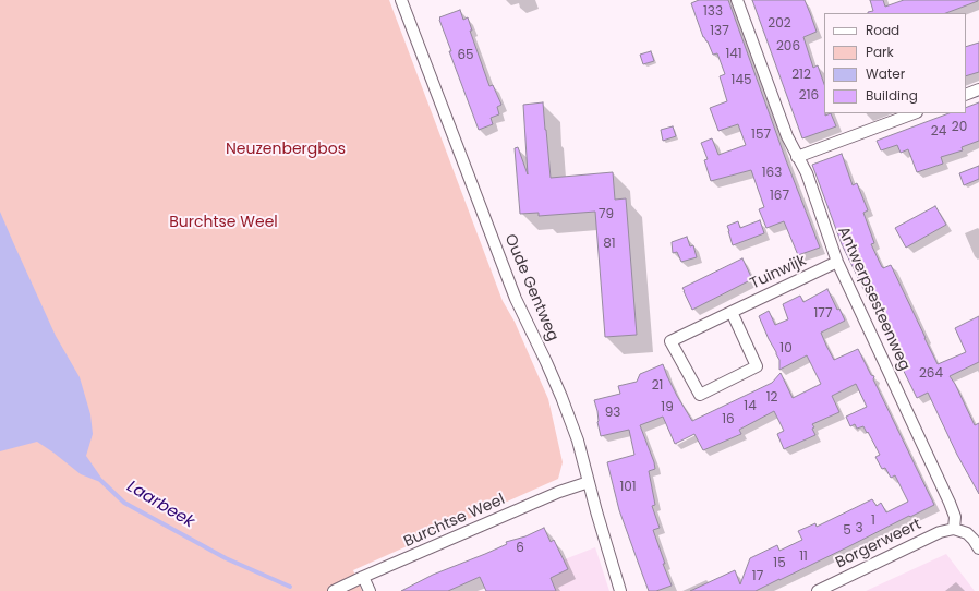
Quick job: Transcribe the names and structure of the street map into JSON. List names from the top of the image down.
{
  "streets": {
    "street": [
      "Tuinwijk",
      "Oude Gentweg",
      "Antwerpsesteenweg",
      "Burchtse Weel",
      "Borgerweert"
    ]
  },
  "crossings": [
    ["Tuinwijk", "Antwerpsesteenweg"],
    ["Oude Gentweg", "Burchtse Weel"],
    ["Antwerpsesteenweg", "Borgerweert"]
  ],
  "water": ["Laarbeek"],
  "parks": ["Neuzenbergbos", "Burchtse Weel"],
  "house_numbers": [
    "133",
    "202",
    "137",
    "206",
    "141",
    "65",
    "212",
    "145",
    "216",
    "20",
    "24",
    "157",
    "163",
    "167",
    "79",
    "81",
    "177",
    "10",
    "264",
    "21",
    "12",
    "14",
    "19",
    "93",
    "16",
    "101",
    "1",
    "3",
    "5",
    "6",
    "11",
    "15",
    "17"
  ],
  "legend": [
    "Road",
    "Park",
    "Water",
    "Building"
  ]
}
